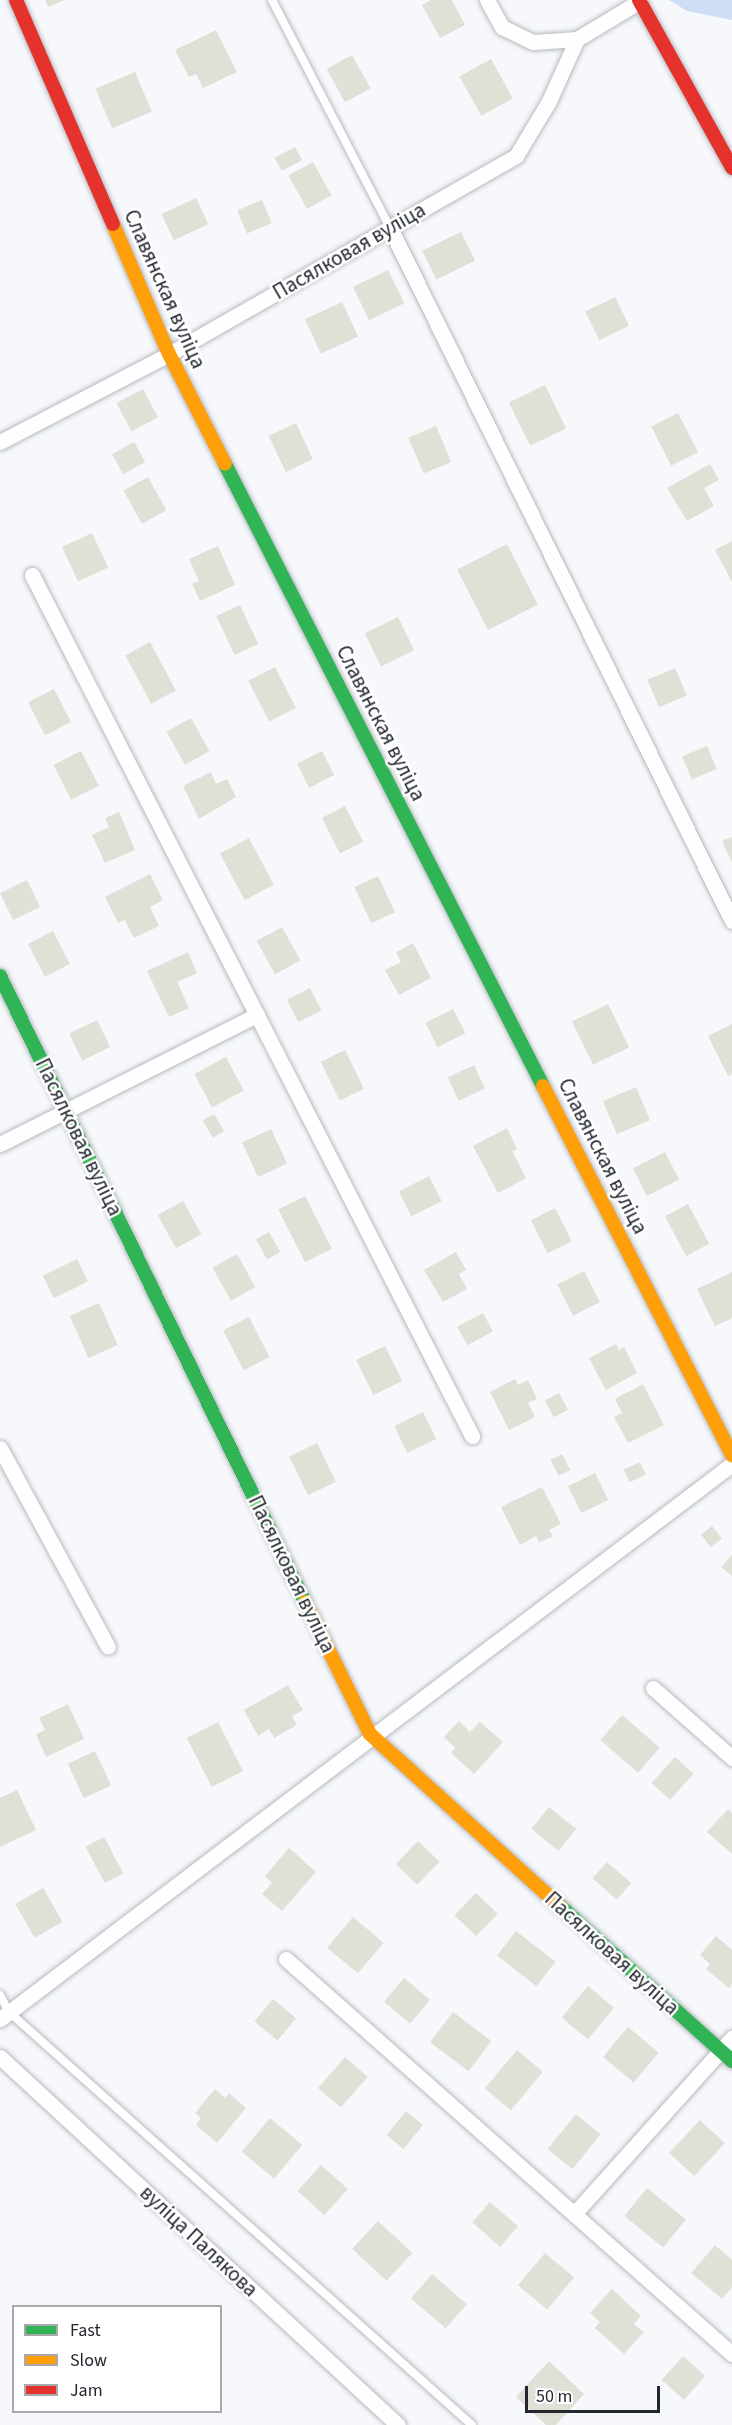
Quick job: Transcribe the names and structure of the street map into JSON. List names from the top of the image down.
{
  "streets": {
    "street": ["Пасялковая вуліца", "Славянская вуліца", "вуліца Палякова"]
  },
  "crossings": [
    ["Пасялковая вуліца", "Славянская вуліца"]
  ],
  "legend": ["Fast", "Slow", "Jam"],
  "scale_bar": "50 m"
}
